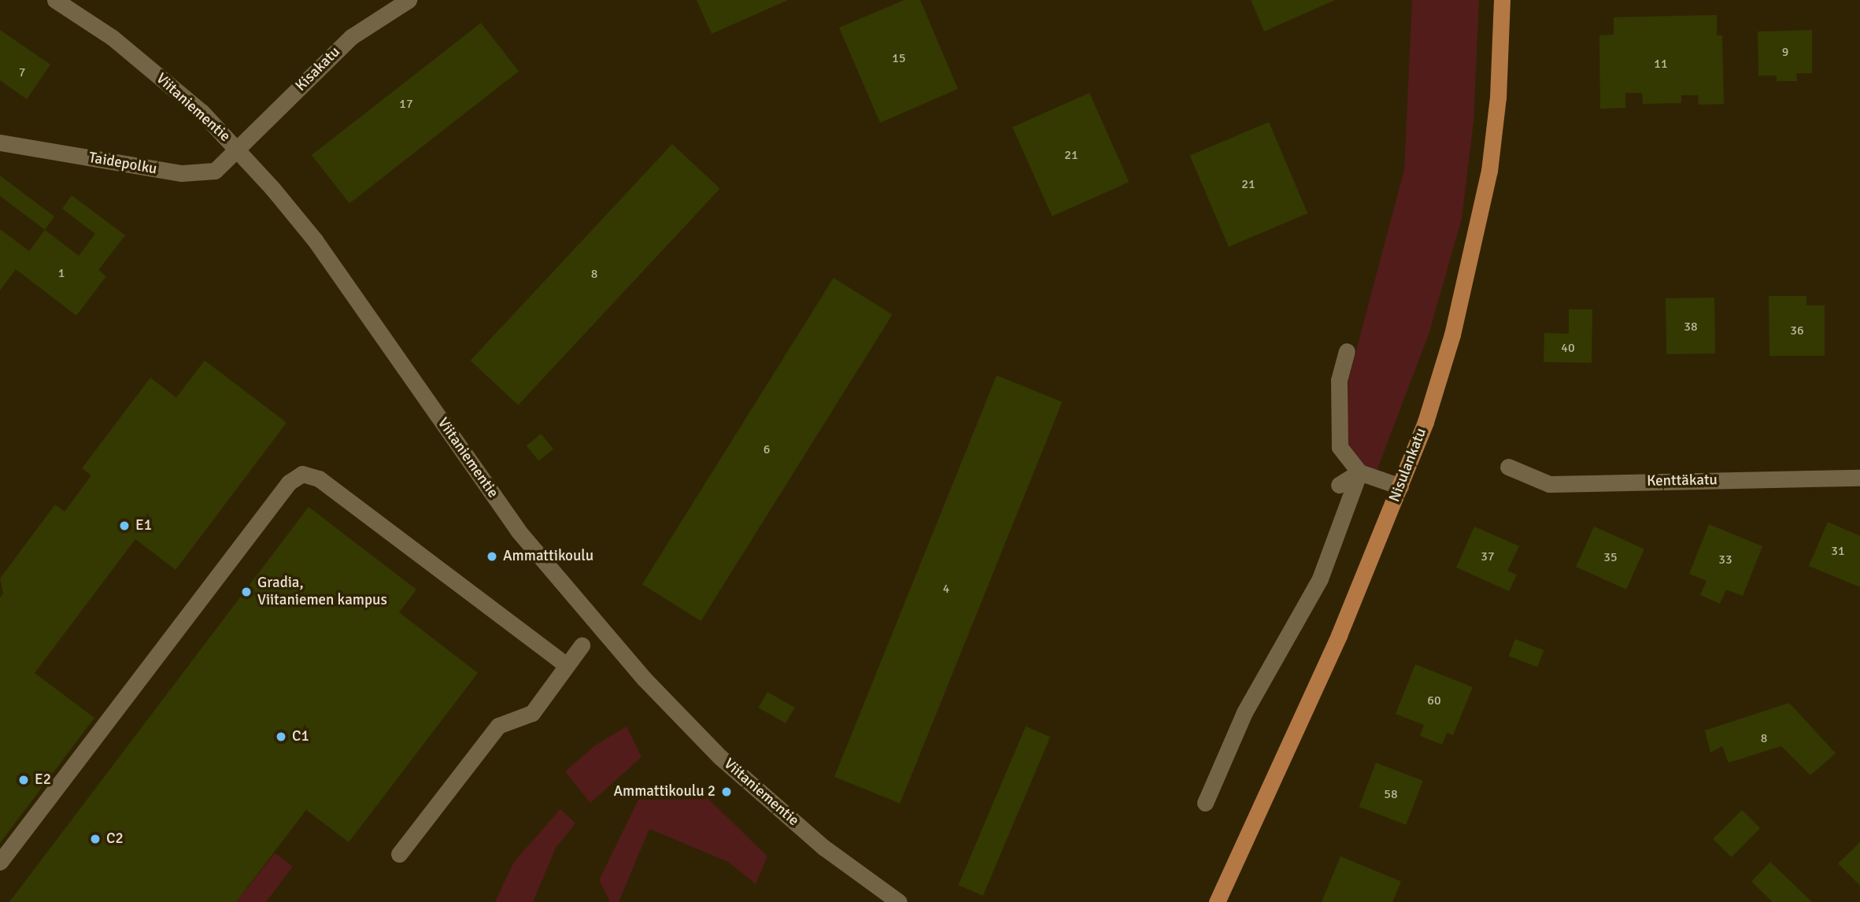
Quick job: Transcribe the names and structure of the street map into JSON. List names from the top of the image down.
{
  "streets": {
    "main road": ["Nisulankatu"],
    "street": [
      "Kisakatu",
      "Viitaniementie",
      "Taidepolku",
      "Kenttäkatu"
    ]
  },
  "crossings": [
    ["Kisakatu", "Viitaniementie"],
    ["Kisakatu", "Taidepolku"],
    ["Viitaniementie", "Taidepolku"]
  ],
  "places": [
    "E1",
    "Ammattikoulu",
    "Gradia, Viitaniemen kampus",
    "C1",
    "E2",
    "Ammattikoulu 2",
    "C2"
  ],
  "house_numbers": [
    "9",
    "15",
    "11",
    "7",
    "17",
    "21",
    "21",
    "1",
    "8",
    "38",
    "36",
    "40",
    "6",
    "31",
    "37",
    "35",
    "33",
    "4",
    "60",
    "8",
    "58"
  ]
}
